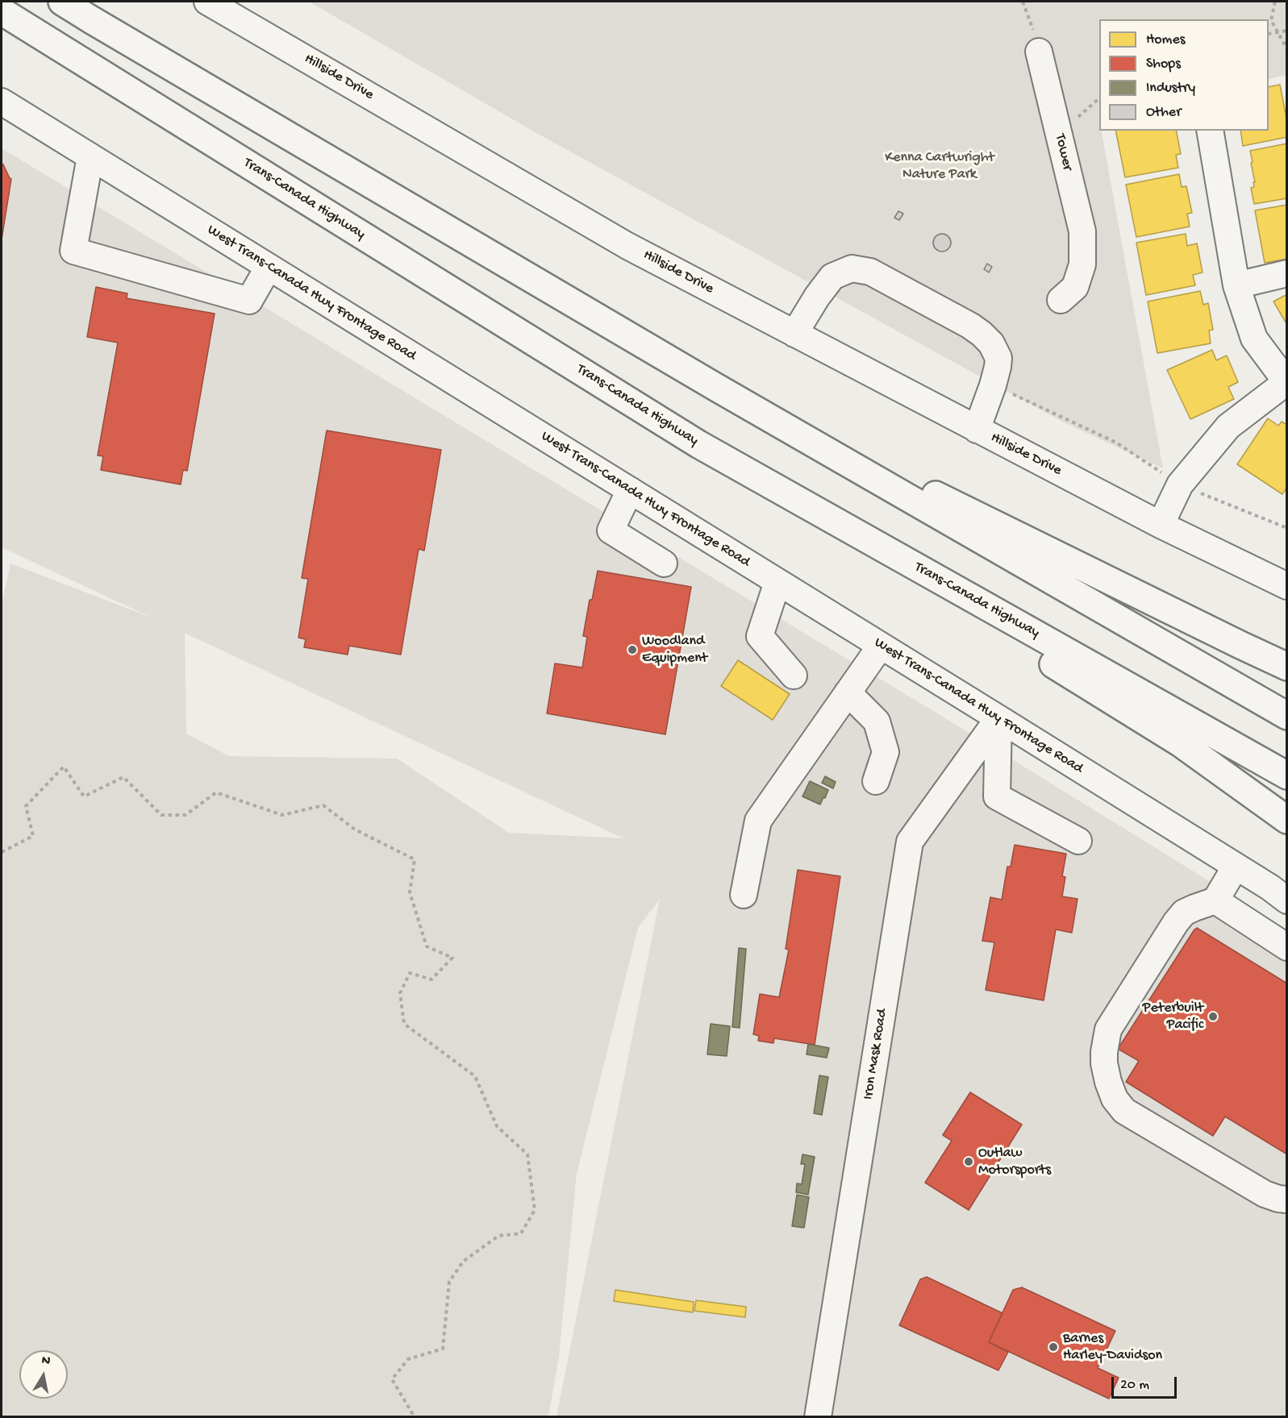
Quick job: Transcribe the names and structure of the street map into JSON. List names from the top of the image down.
{
  "streets": {
    "highway": ["Trans-Canada Highway"],
    "street": [
      "Hillside Drive",
      "Tower",
      "West Trans-Canada Hwy Frontage Road",
      "Iron Mask Road"
    ]
  },
  "crossings": [
    ["West Trans-Canada Hwy Frontage Road", "Iron Mask Road"]
  ],
  "parks": ["Kenna Cartwright Nature Park"],
  "places": [
    "Woodland Equipment",
    "Peterbuilt Pacific",
    "Outlaw Motorsports",
    "Barnes Harley-Davidson"
  ],
  "legend": [
    "Homes",
    "Shops",
    "Industry",
    "Other"
  ],
  "scale_bar": "20 m",
  "north": "top"
}
